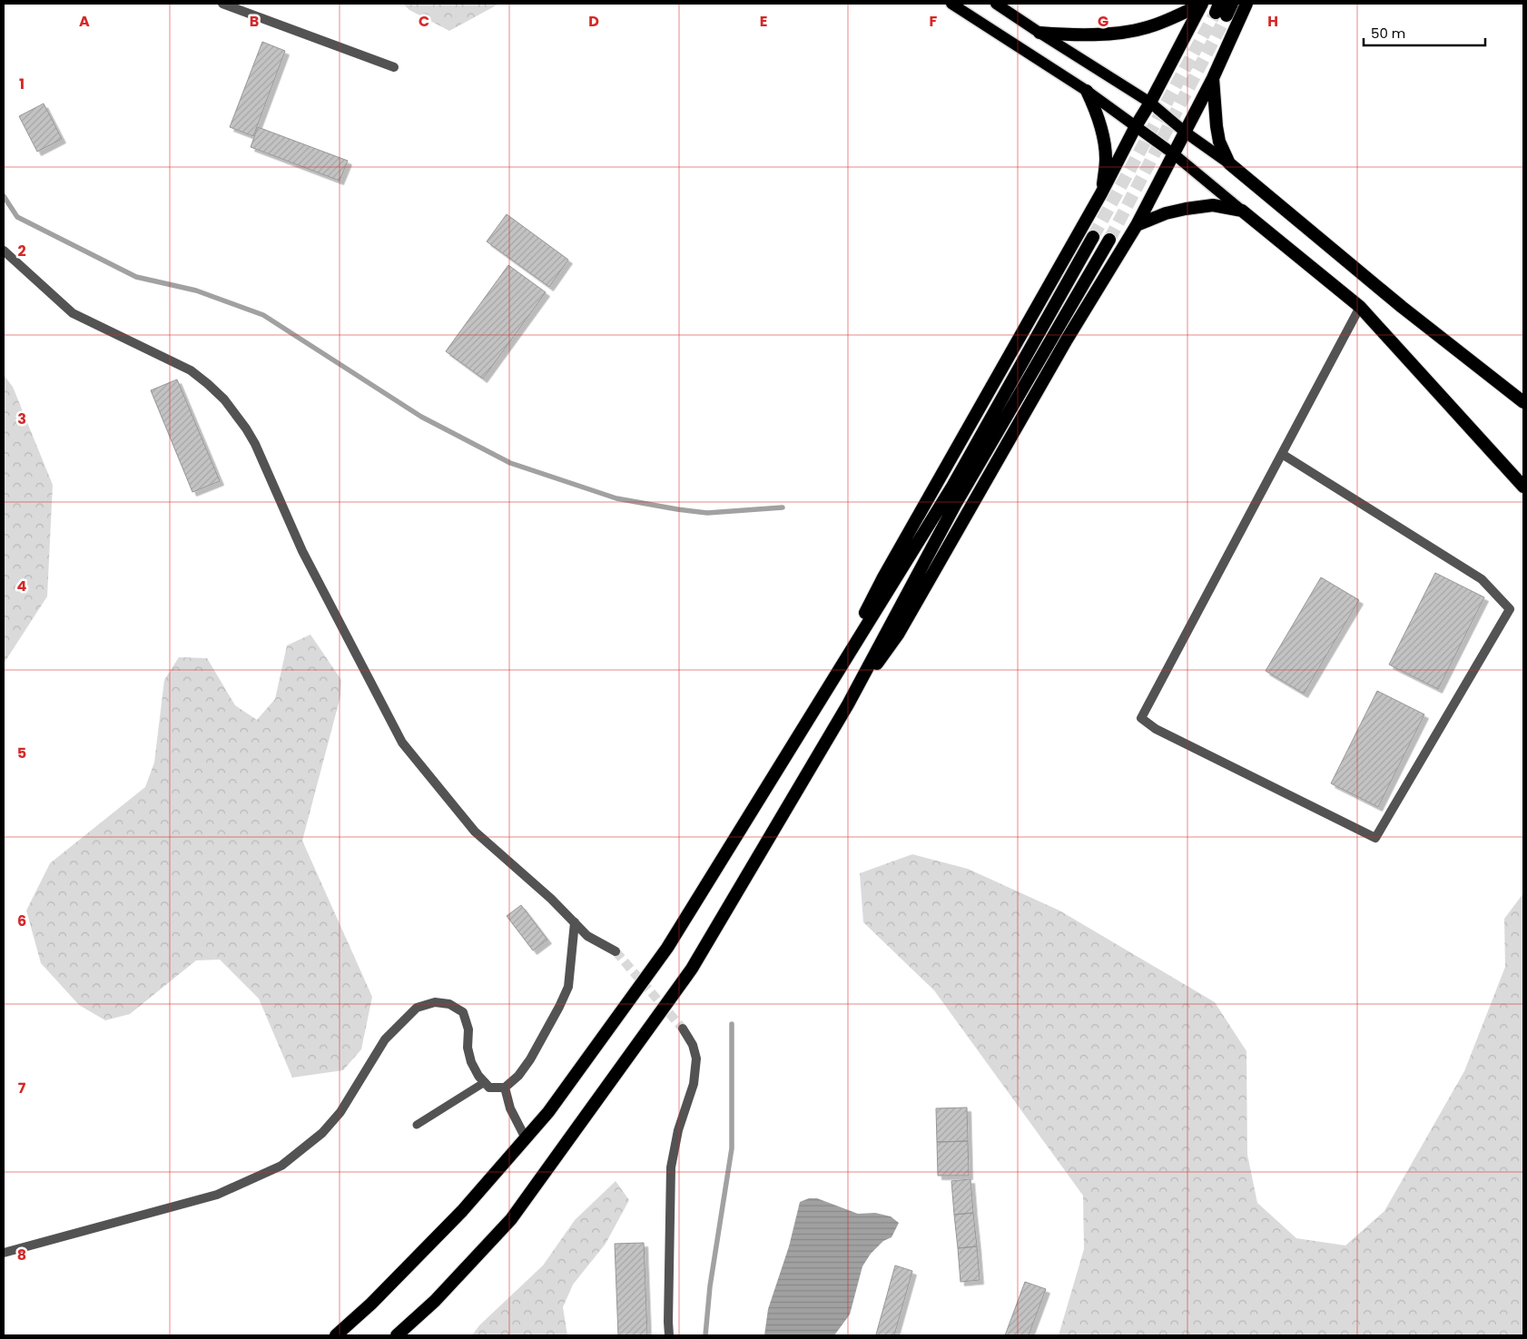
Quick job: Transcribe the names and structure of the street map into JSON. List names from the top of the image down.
{
  "scale_bar": "50 m",
  "grid": {
    "columns": [
      "A",
      "B",
      "C",
      "D",
      "E",
      "F",
      "G",
      "H"
    ],
    "rows": [
      "1",
      "2",
      "3",
      "4",
      "5",
      "6",
      "7",
      "8"
    ]
  }
}
